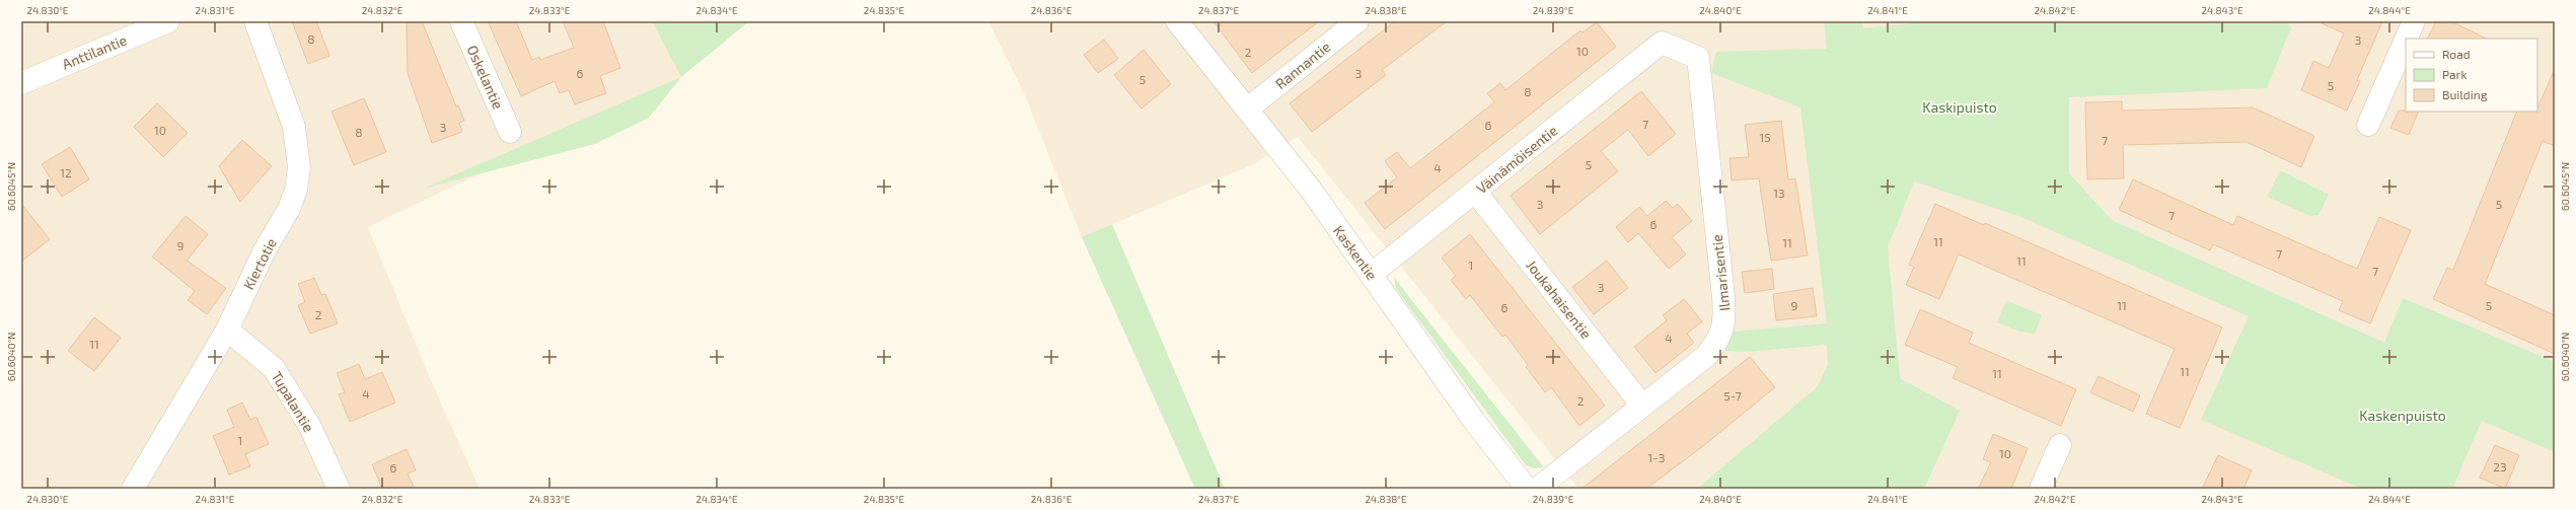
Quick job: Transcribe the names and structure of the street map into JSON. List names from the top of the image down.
{
  "streets": {
    "street": [
      "Anttilantie",
      "Rannantie",
      "Oskelantie",
      "Väinämöisentie",
      "Kaskentie",
      "Kiertotie",
      "Ilmarisentie",
      "Joukahaisentie",
      "Tupalantie"
    ]
  },
  "crossings": [
    ["Rannantie", "Kaskentie"],
    ["Väinämöisentie", "Kaskentie"],
    ["Väinämöisentie", "Ilmarisentie"],
    ["Väinämöisentie", "Joukahaisentie"],
    ["Kiertotie", "Tupalantie"],
    ["Ilmarisentie", "Joukahaisentie"]
  ],
  "parks": ["Kaskipuisto", "Kaskenpuisto"],
  "house_numbers": [
    "8",
    "3",
    "10",
    "2",
    "6",
    "3",
    "5",
    "5",
    "8",
    "7",
    "6",
    "3",
    "10",
    "8",
    "15",
    "7",
    "5",
    "4",
    "12",
    "13",
    "3",
    "5",
    "7",
    "6",
    "11",
    "11",
    "9",
    "7",
    "11",
    "1",
    "7",
    "3",
    "9",
    "11",
    "5",
    "6",
    "2",
    "4",
    "11",
    "11",
    "11",
    "4",
    "5-7",
    "2",
    "1",
    "10",
    "1-3",
    "23",
    "6"
  ],
  "legend": ["Road", "Park", "Building"],
  "coordinates": [
    "24.830°E",
    "24.831°E",
    "24.832°E",
    "24.833°E",
    "24.834°E",
    "24.835°E",
    "24.836°E",
    "24.837°E",
    "24.838°E",
    "24.839°E",
    "24.840°E",
    "24.841°E",
    "24.842°E",
    "24.843°E",
    "24.844°E",
    "60.6045°N",
    "60.6040°N"
  ]
}
